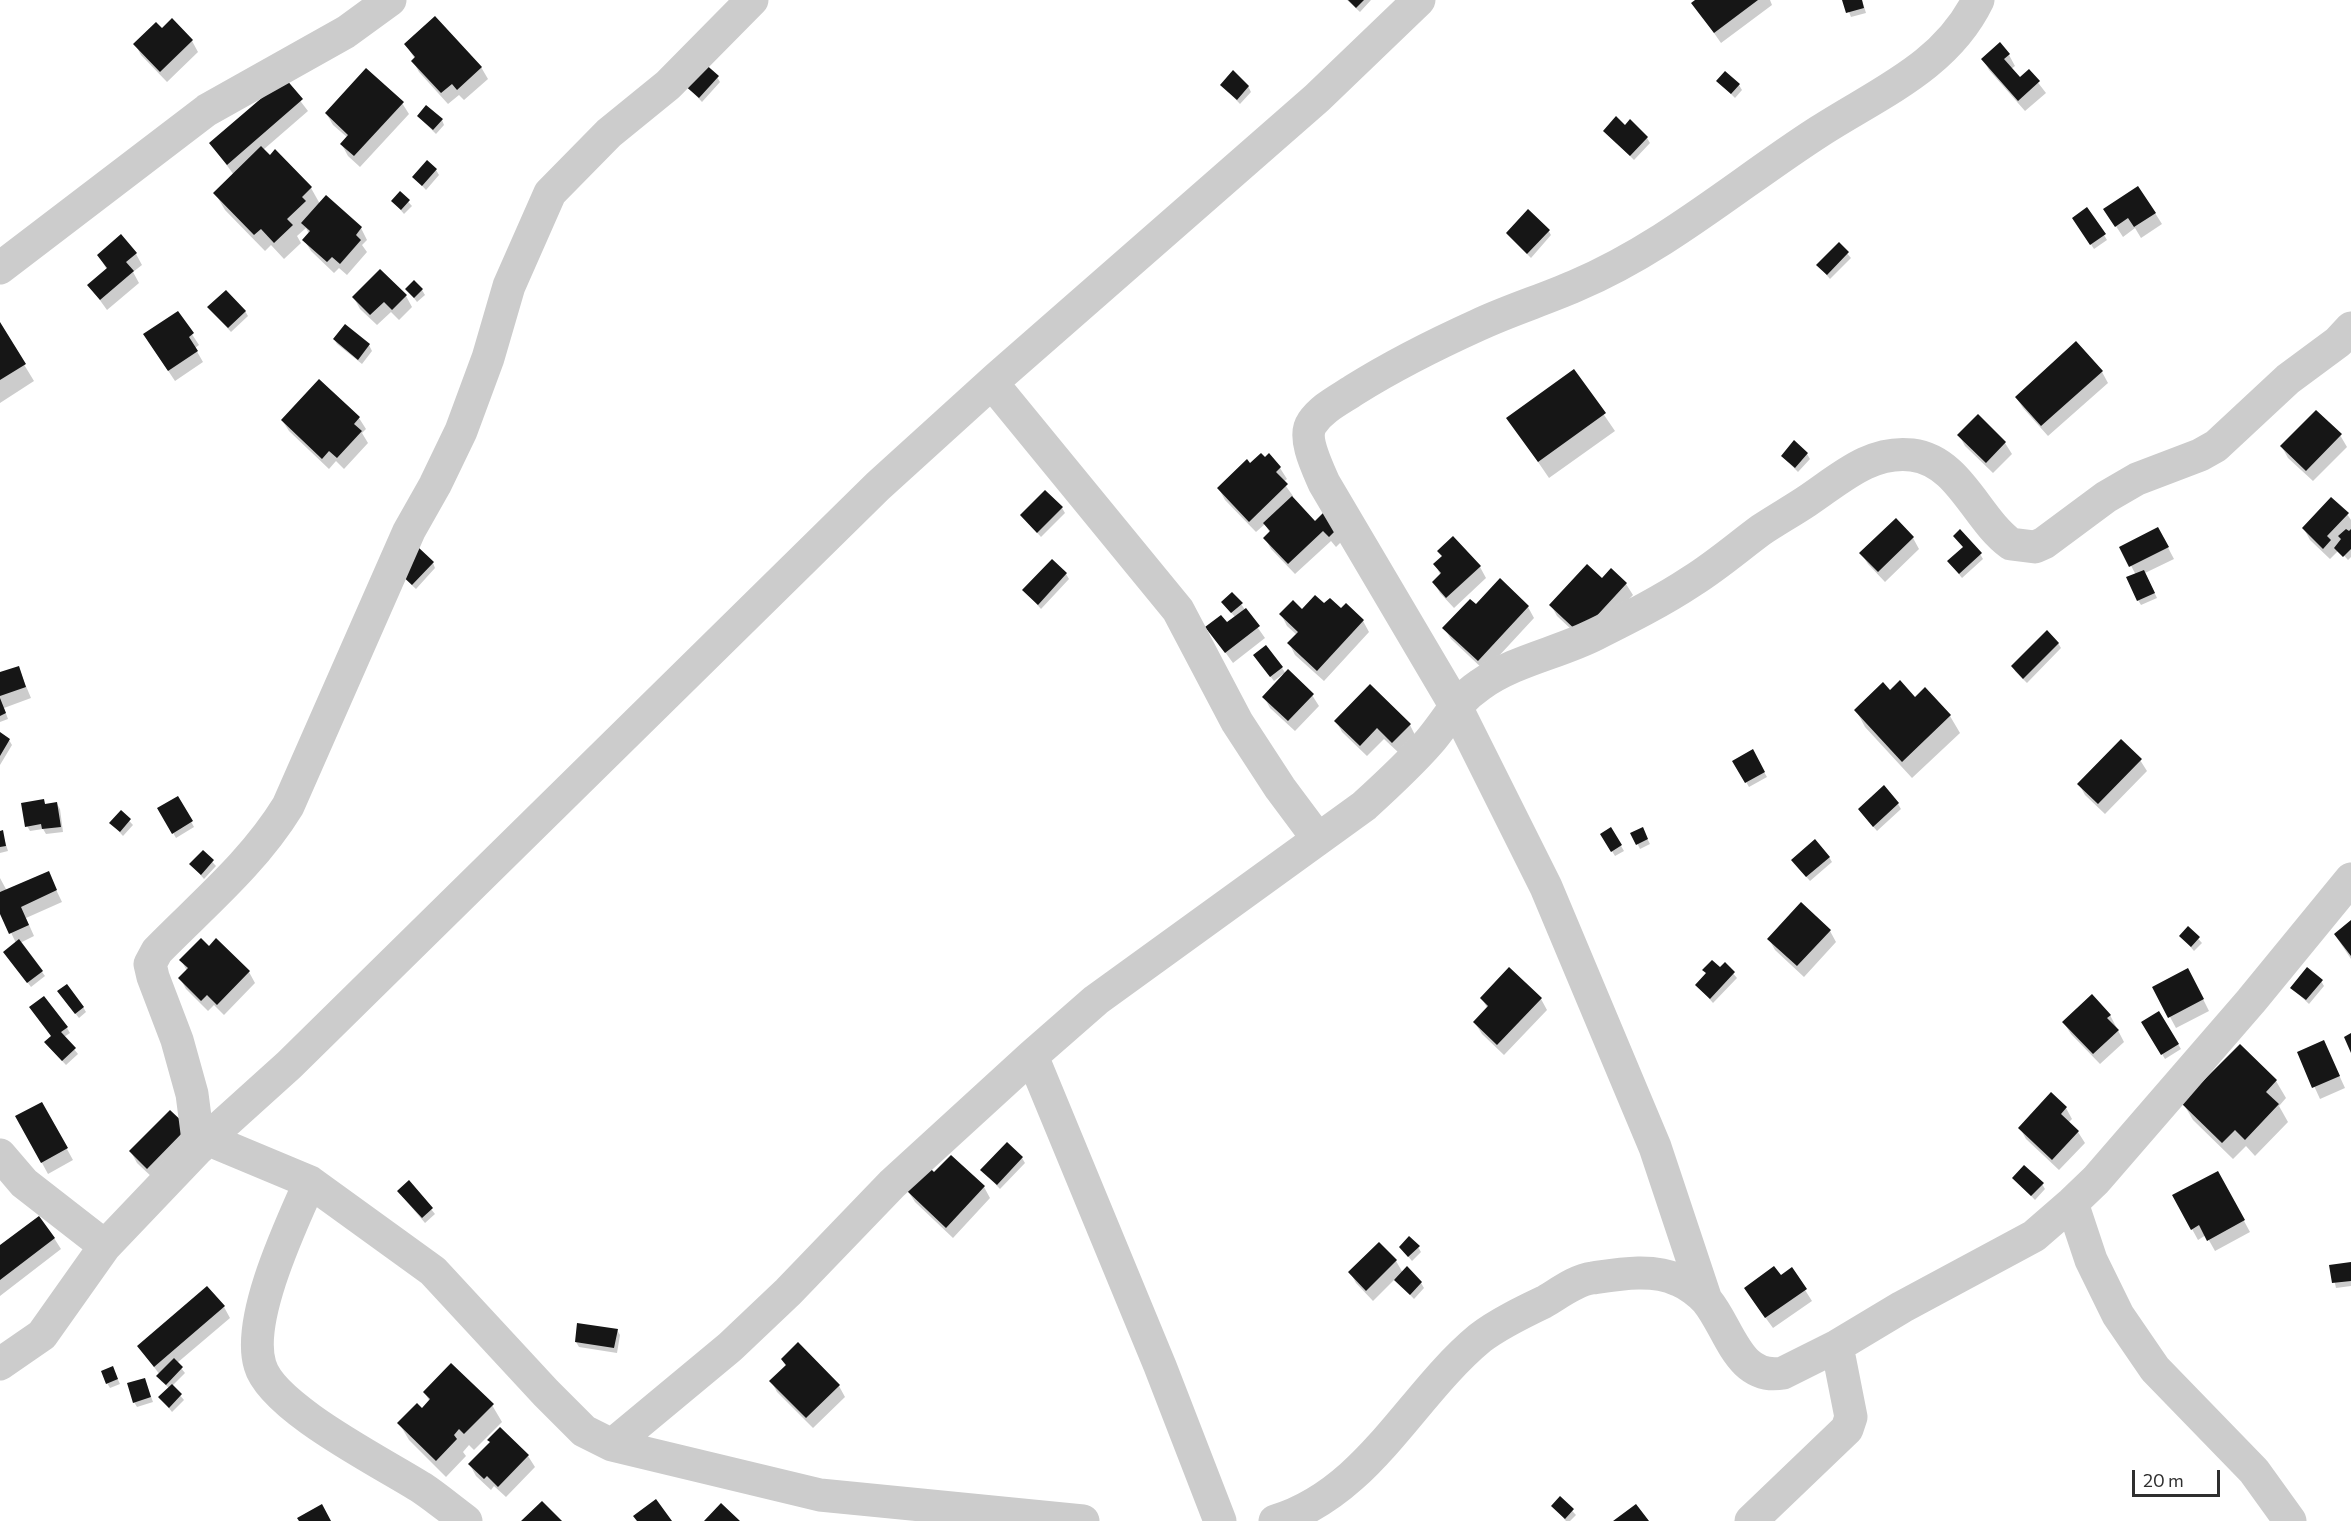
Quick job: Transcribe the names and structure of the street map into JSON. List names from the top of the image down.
{
  "scale_bar": "20 m"
}
